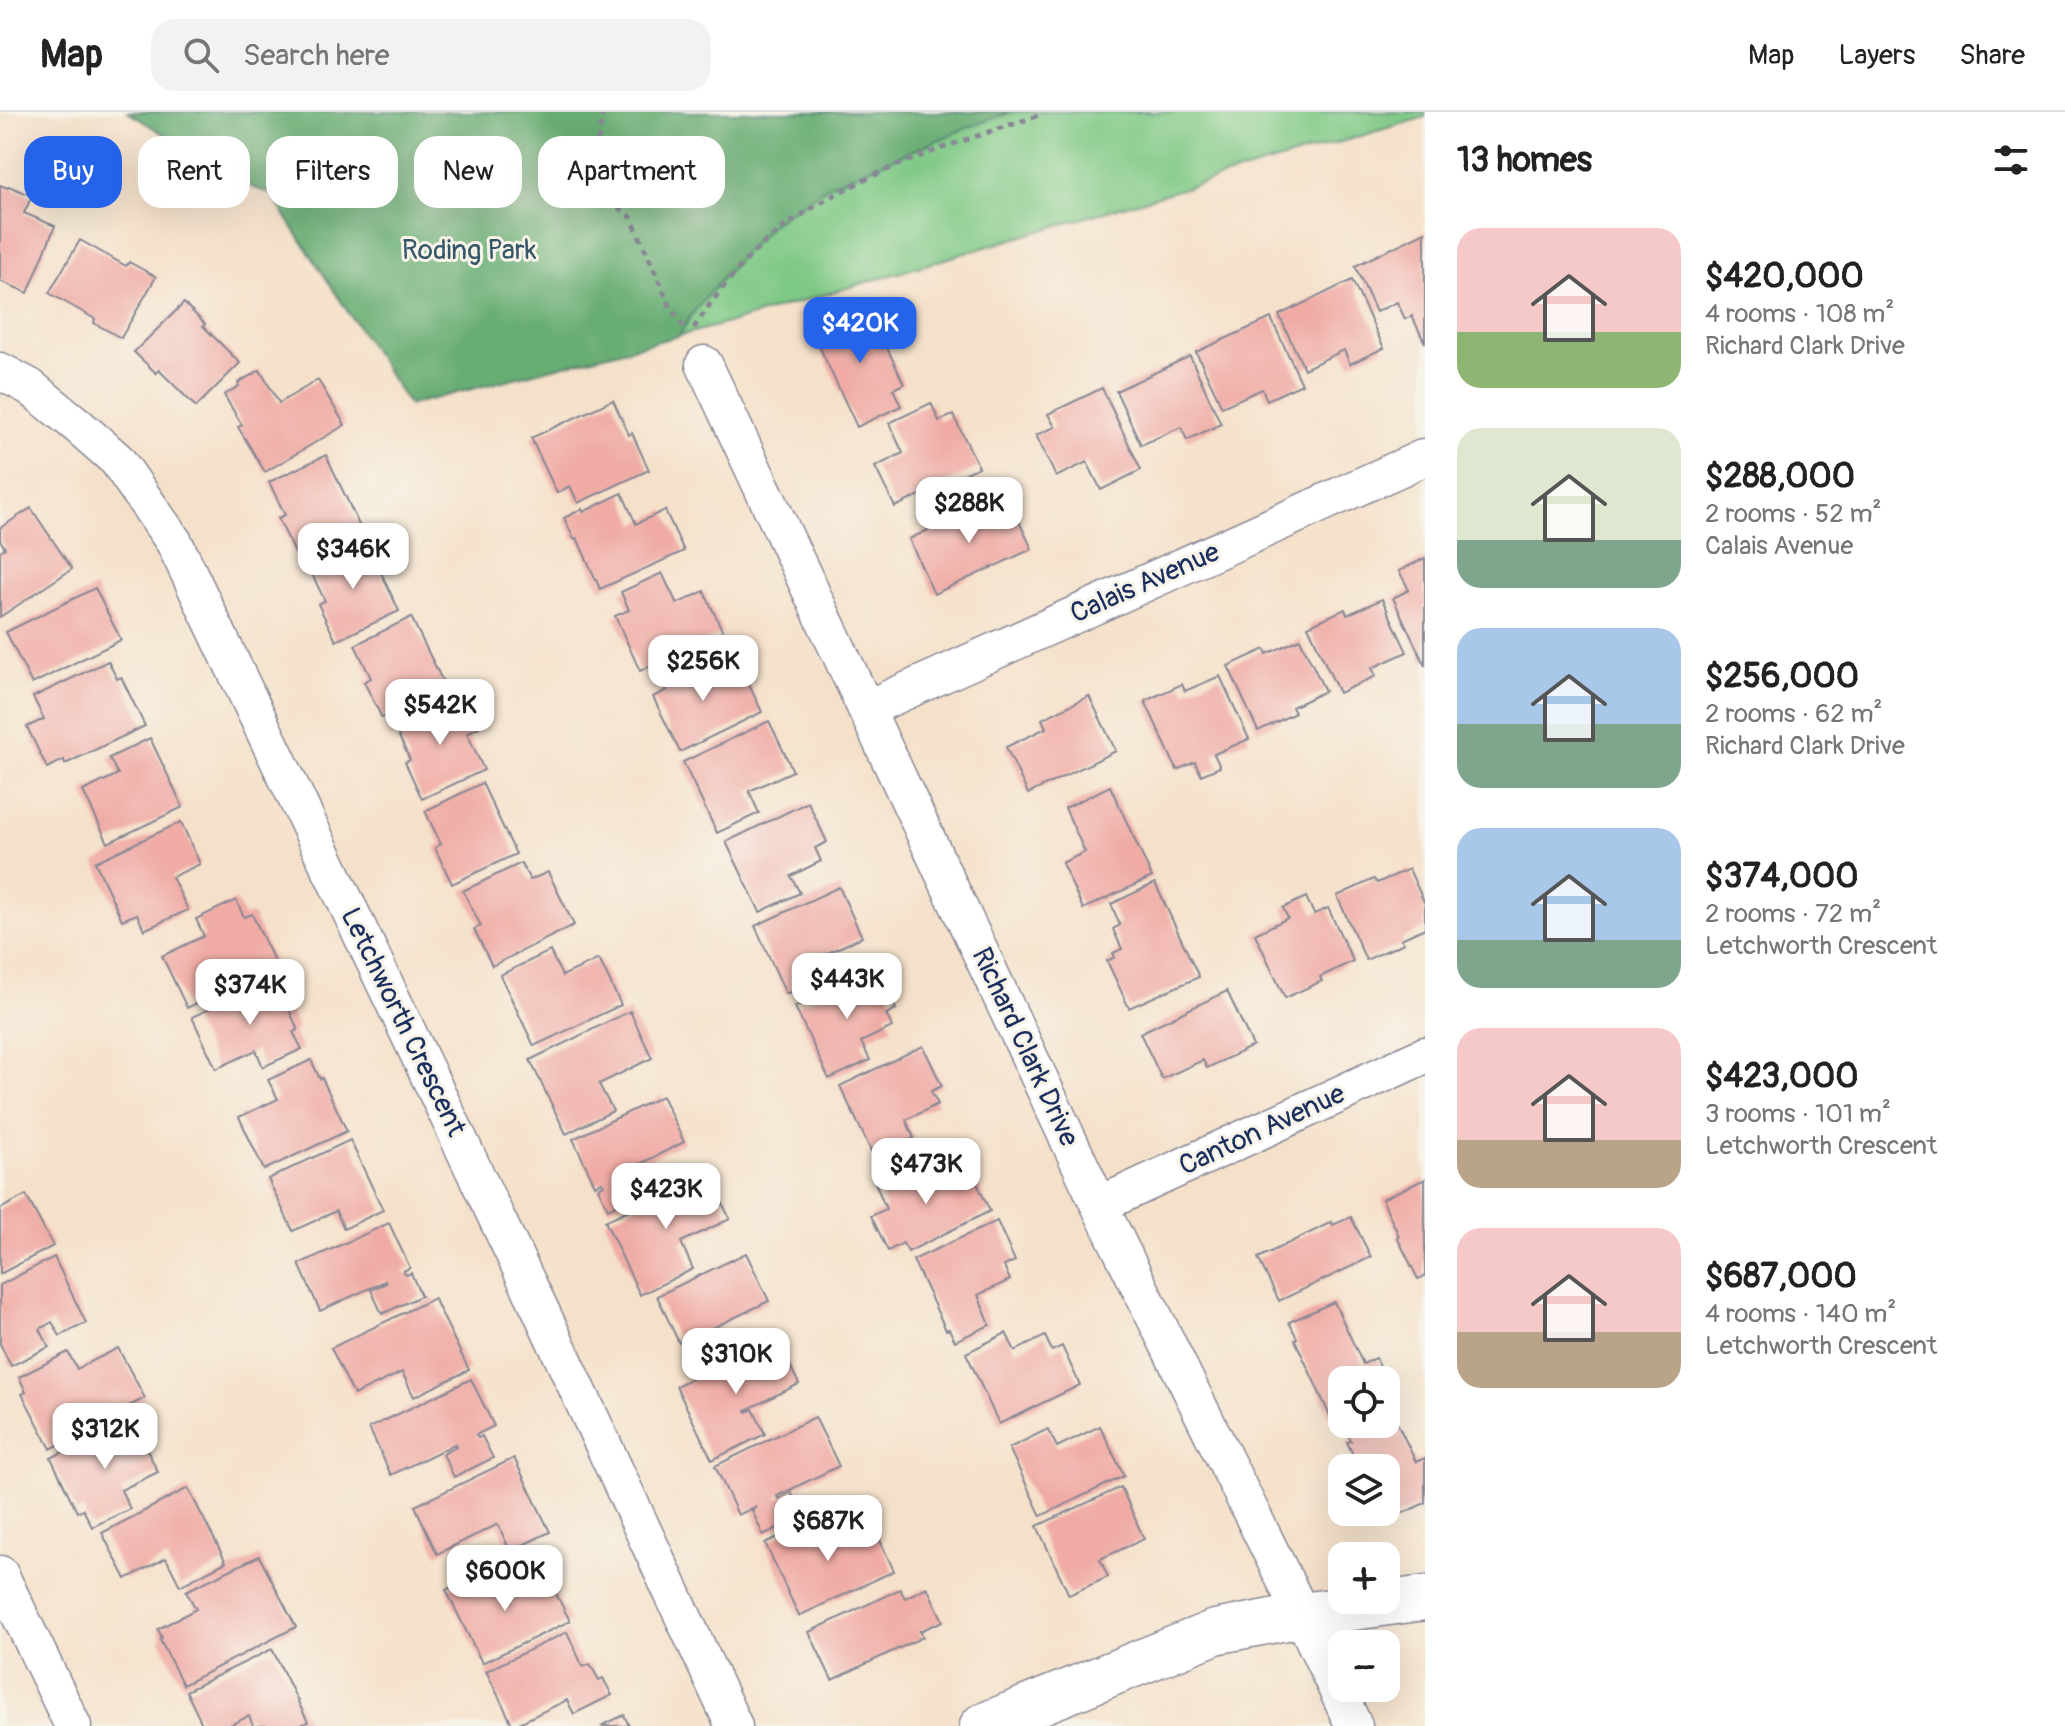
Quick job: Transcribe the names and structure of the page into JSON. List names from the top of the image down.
{
  "streets": {
    "street": [
      "Calais Avenue",
      "Letchworth Crescent",
      "Richard Clark Drive",
      "Canton Avenue"
    ]
  },
  "crossings": [
    ["Calais Avenue", "Richard Clark Drive"],
    ["Richard Clark Drive", "Canton Avenue"]
  ],
  "parks": ["Roding Park"],
  "page": {
    "header": "Map",
    "search": "Search here",
    "nav": ["Map", "Layers", "Share"],
    "heading": "13 homes",
    "chip": [
      "Buy",
      "Rent",
      "Filters",
      "New",
      "Apartment"
    ],
    "list": [
      {
        "name": "$420,000",
        "note": "4 rooms · 108 m² · Richard Clark Drive"
      },
      {
        "name": "$288,000",
        "note": "2 rooms · 52 m² · Calais Avenue"
      },
      {
        "name": "$256,000",
        "note": "2 rooms · 62 m² · Richard Clark Drive"
      },
      {
        "name": "$374,000",
        "note": "2 rooms · 72 m² · Letchworth Crescent"
      },
      {
        "name": "$423,000",
        "note": "3 rooms · 101 m² · Letchworth Crescent"
      },
      {
        "name": "$687,000",
        "note": "4 rooms · 140 m² · Letchworth Crescent"
      }
    ],
    "price": [
      "$420K",
      "$288K",
      "$346K",
      "$256K",
      "$542K",
      "$443K",
      "$374K",
      "$473K",
      "$423K",
      "$310K",
      "$312K",
      "$687K",
      "$600K"
    ],
    "map_buttons": ["+", "−"]
  }
}
